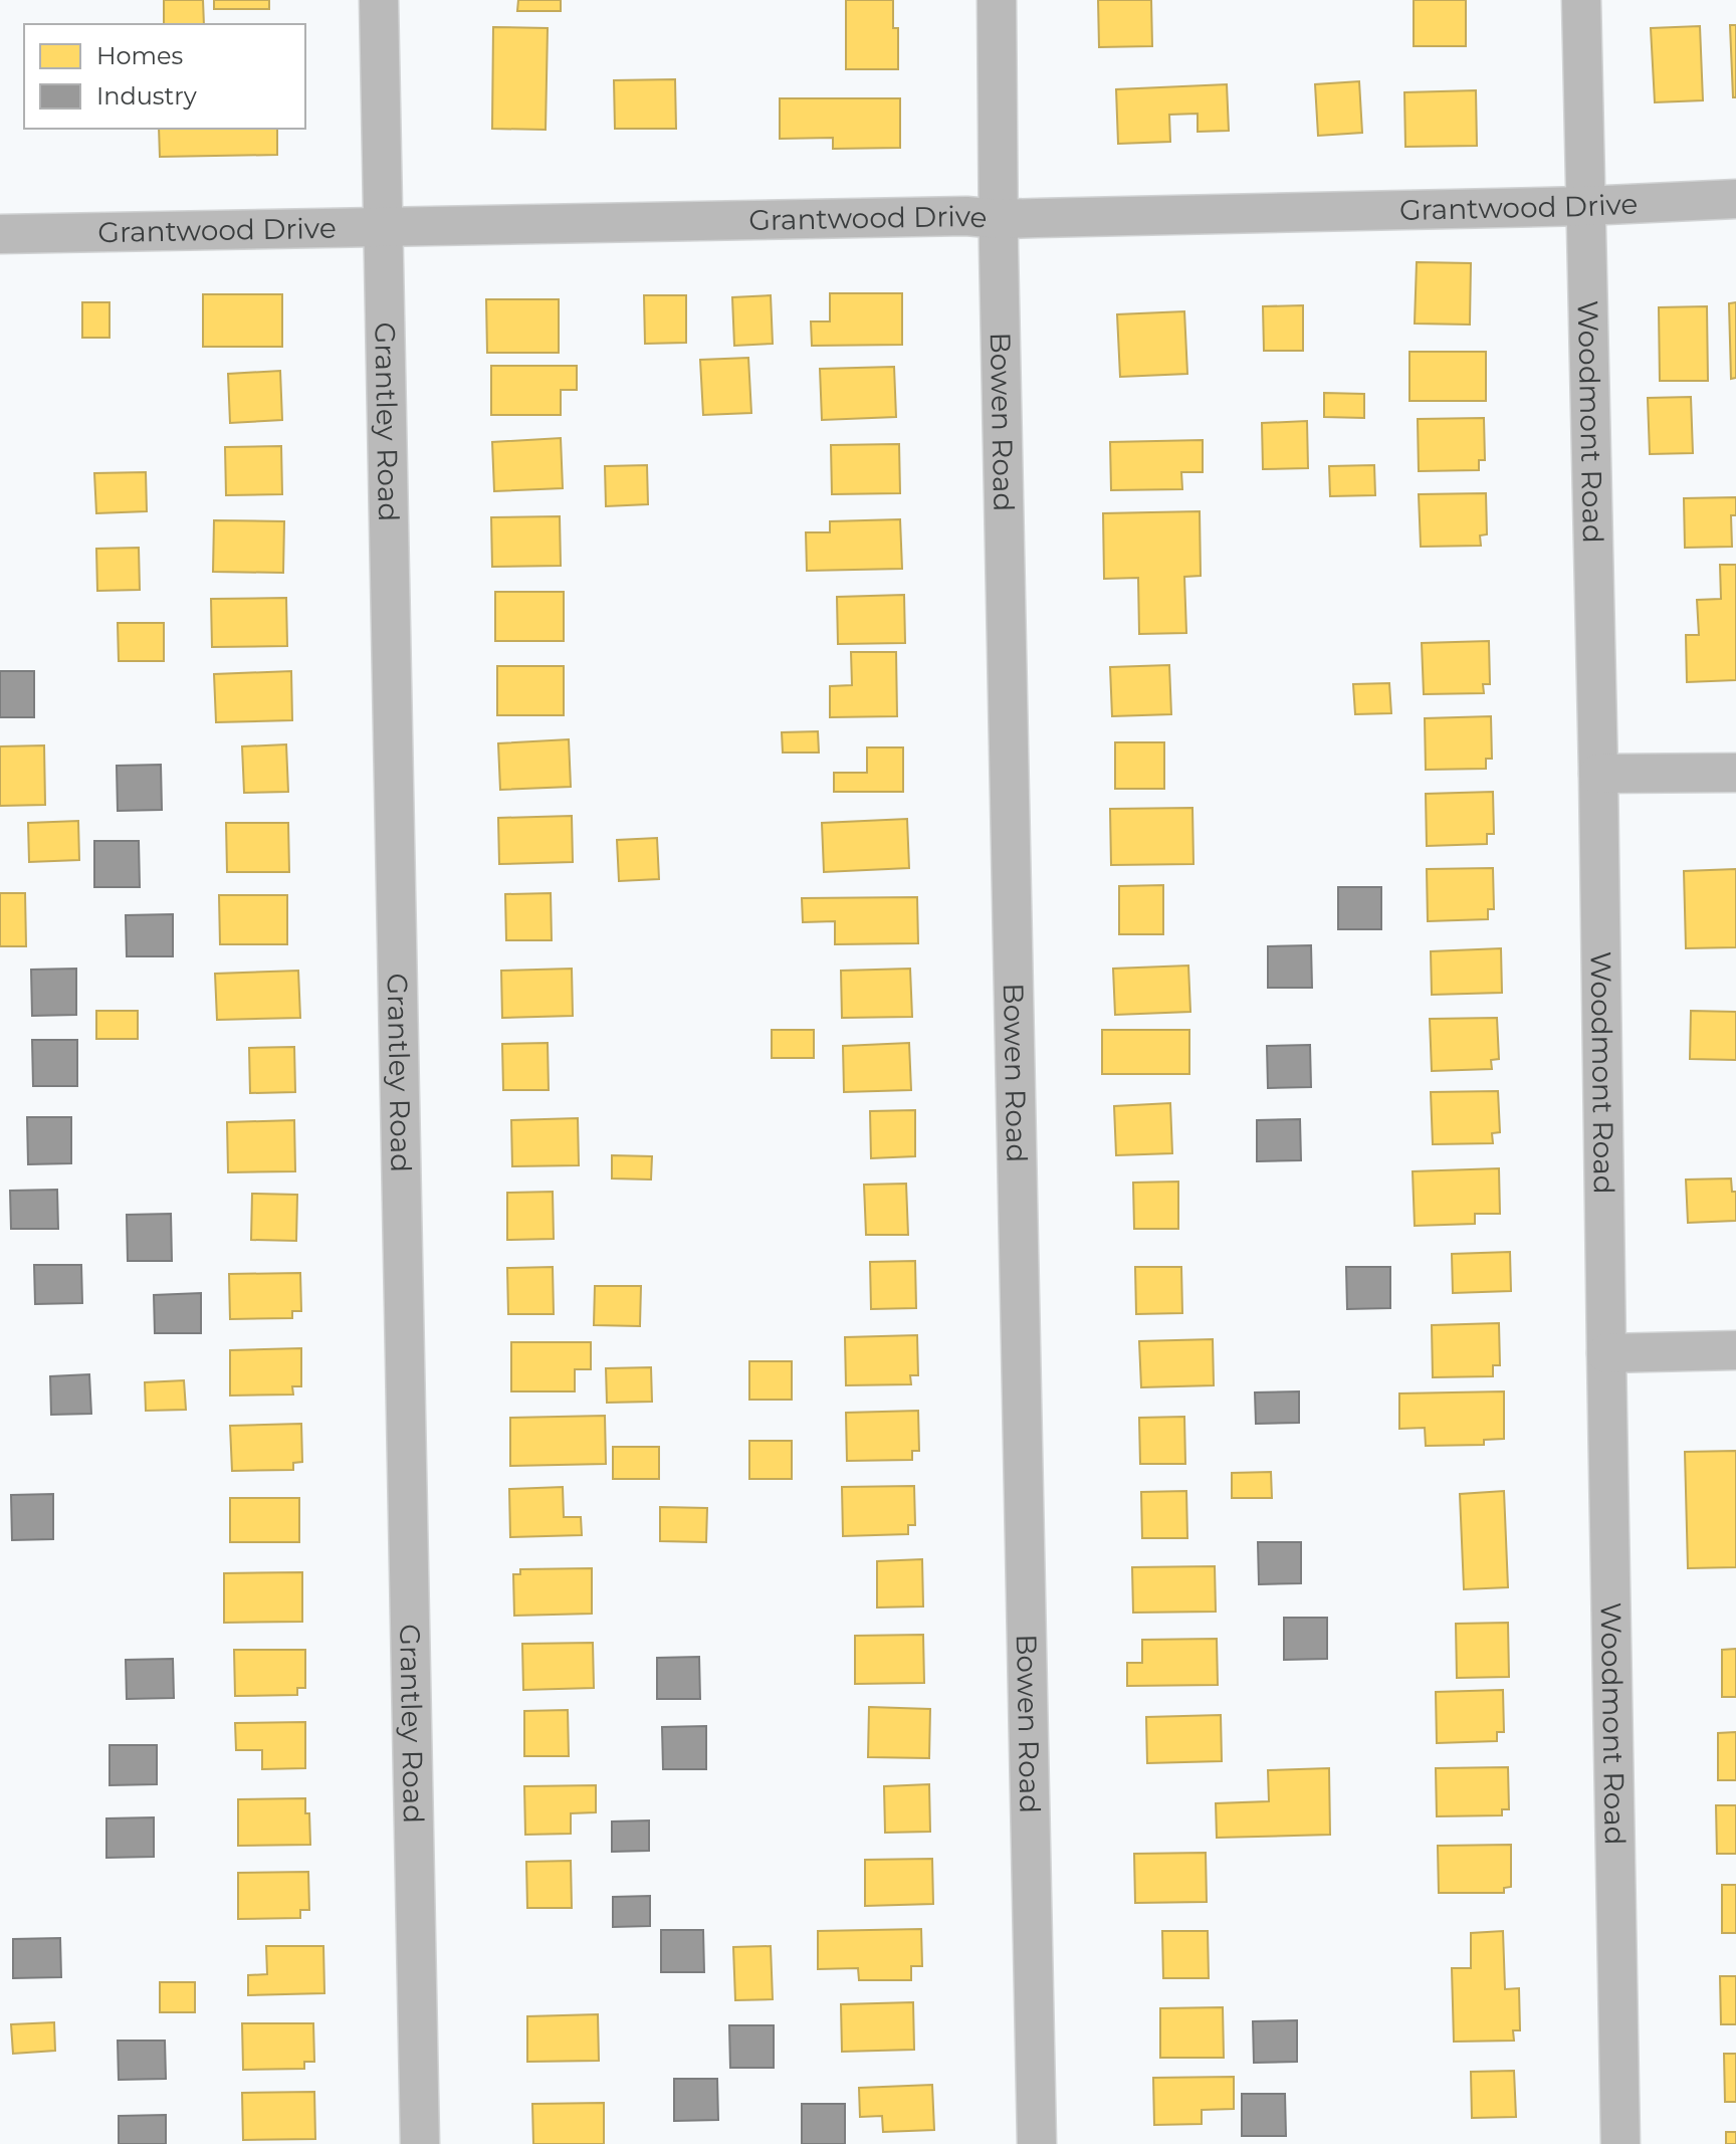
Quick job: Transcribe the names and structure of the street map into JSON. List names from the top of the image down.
{
  "streets": {
    "street": [
      "Grantwood Drive",
      "Grantley Road",
      "Bowen Road",
      "Woodmont Road"
    ]
  },
  "crossings": [
    ["Grantwood Drive", "Grantley Road"],
    ["Grantwood Drive", "Bowen Road"],
    ["Grantwood Drive", "Woodmont Road"]
  ],
  "legend": ["Homes", "Industry"]
}
